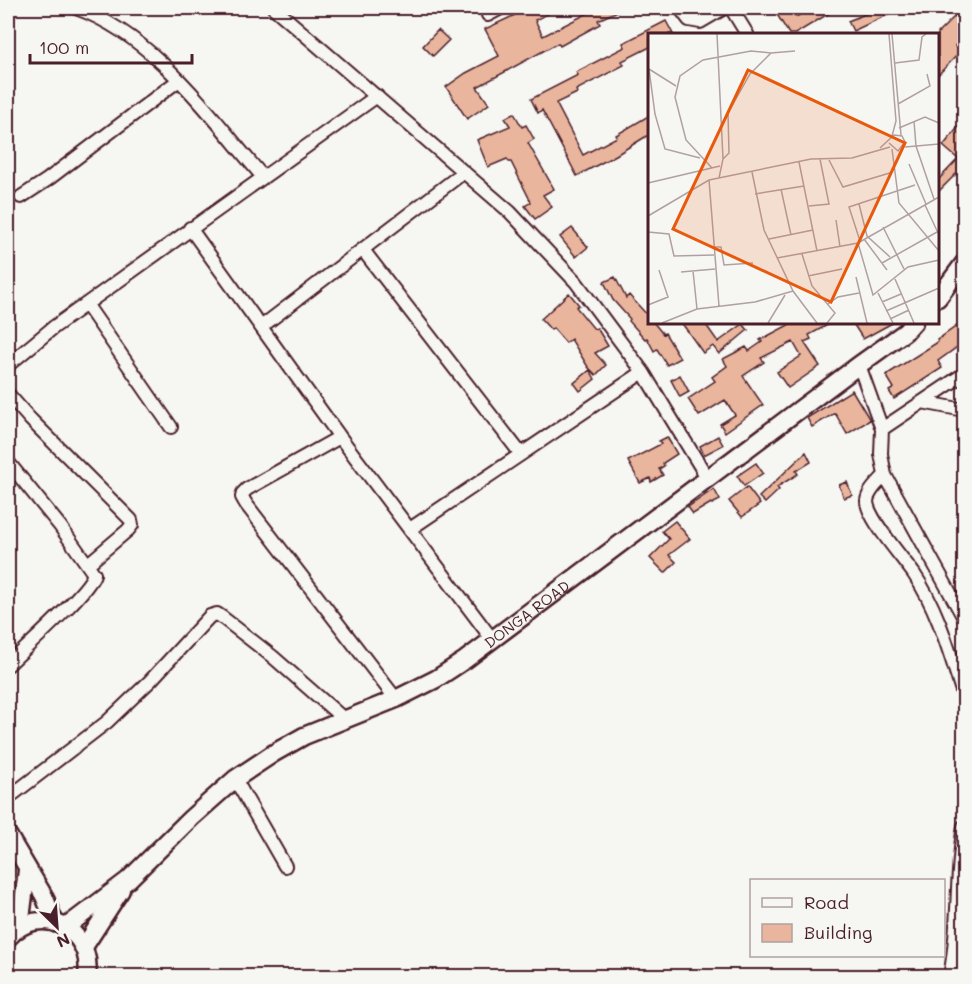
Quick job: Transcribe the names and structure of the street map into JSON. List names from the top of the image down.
{
  "streets": {
    "street": ["DONGA ROAD"]
  },
  "legend": ["Road", "Building"],
  "scale_bar": "100 m",
  "north": "bottom right"
}
